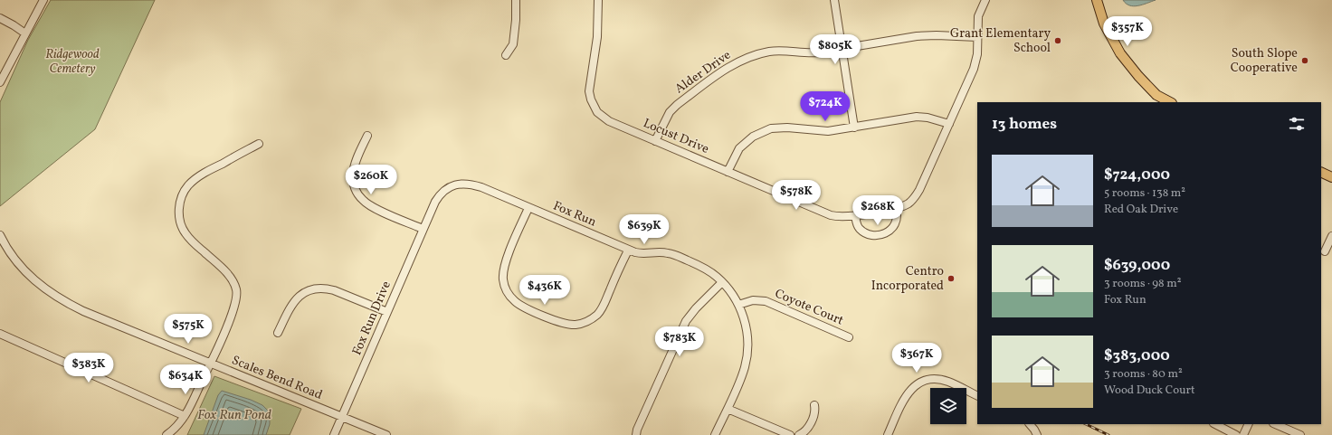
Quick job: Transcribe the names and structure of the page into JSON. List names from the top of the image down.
{
  "streets": {
    "street": [
      "Alder Drive",
      "Locust Drive",
      "Fox Run",
      "Coyote Court",
      "Fox Run Drive",
      "Scales Bend Road"
    ]
  },
  "crossings": [
    ["Alder Drive", "Locust Drive"],
    ["Fox Run", "Coyote Court"],
    ["Fox Run", "Fox Run Drive"],
    ["Fox Run Drive", "Scales Bend Road"]
  ],
  "water": ["Fox Run Pond"],
  "parks": ["Ridgewood Cemetery"],
  "places": ["Grant Elementary School", "South Slope Cooperative", "Centro Incorporated"],
  "page": {
    "price": [
      "$357K",
      "$805K",
      "$724K",
      "$260K",
      "$578K",
      "$268K",
      "$639K",
      "$436K",
      "$575K",
      "$783K",
      "$367K",
      "$383K",
      "$634K"
    ],
    "heading": "13 homes",
    "list": [
      {
        "name": "$724,000",
        "note": "5 rooms · 138 m² · Red Oak Drive"
      },
      {
        "name": "$639,000",
        "note": "3 rooms · 98 m² · Fox Run"
      },
      {
        "name": "$383,000",
        "note": "3 rooms · 80 m² · Wood Duck Court"
      }
    ]
  }
}
